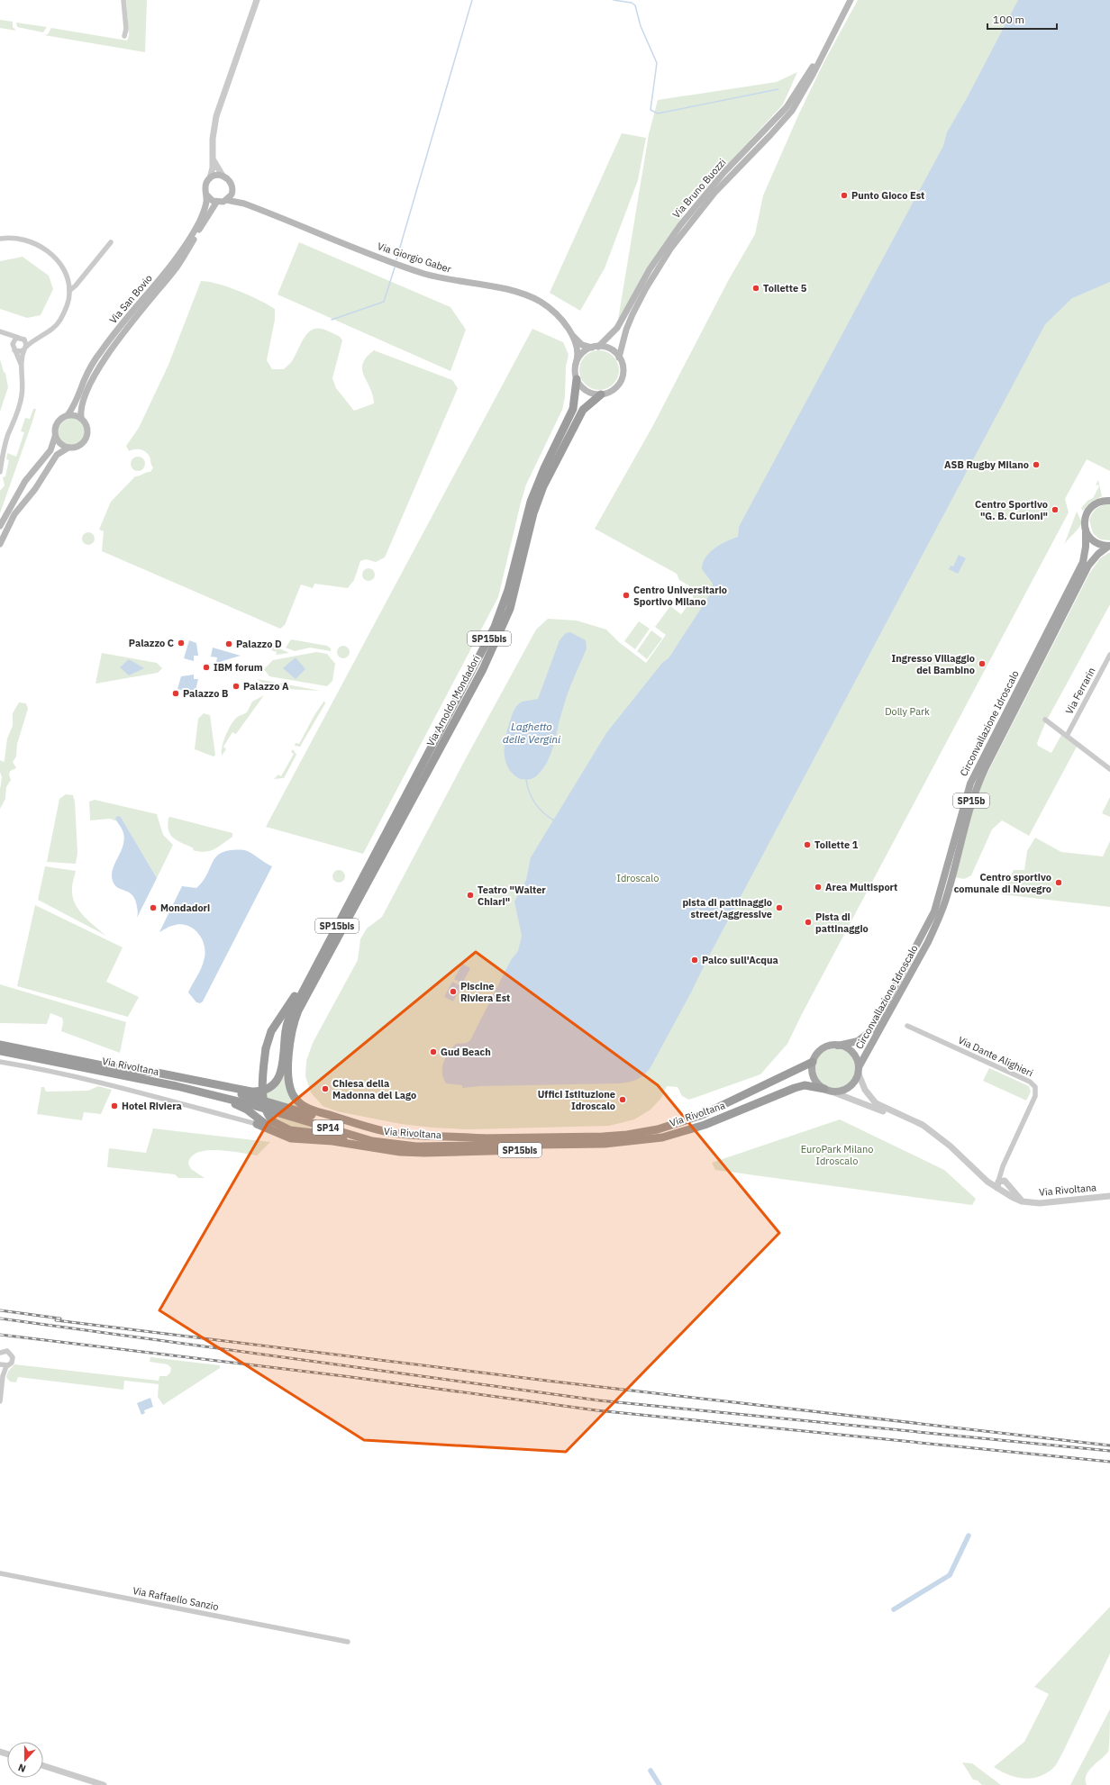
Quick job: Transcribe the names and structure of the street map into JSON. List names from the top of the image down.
{
  "streets": {
    "highway": [
      "SP15bis",
      "Via Arnoldo Mondadori",
      "Via Rivoltana",
      "SP14"
    ],
    "main road": [
      "Via Bruno Buozzi",
      "Via Giorgio Gaber",
      "Via San Bovio",
      "Circonvallazione Idroscalo",
      "SP15b"
    ],
    "street": ["Via Ferrarin", "Via Dante Alighieri", "Via Raffaello Sanzio"]
  },
  "crossings": [
    ["Via Bruno Buozzi", "Via Giorgio Gaber"],
    ["Via Bruno Buozzi", "SP15bis"],
    ["Via Bruno Buozzi", "Via Arnoldo Mondadori"],
    ["Via Giorgio Gaber", "Via San Bovio"],
    ["Via Giorgio Gaber", "SP15bis"],
    ["Via Giorgio Gaber", "Via Arnoldo Mondadori"],
    ["SP15bis", "Via Arnoldo Mondadori"],
    ["SP15bis", "Via Rivoltana"],
    ["SP15bis", "SP14"],
    ["Via Arnoldo Mondadori", "Via Rivoltana"],
    ["Circonvallazione Idroscalo", "SP15b"],
    ["Circonvallazione Idroscalo", "Via Rivoltana"],
    ["Via Dante Alighieri", "Via Rivoltana"],
    ["Via Rivoltana", "SP14"]
  ],
  "water": ["Laghetto delle Vergini"],
  "parks": ["Dolly Park", "Idroscalo", "EuroPark Milano Idroscalo"],
  "places": [
    "Punto Gioco Est",
    "Toilette 5",
    "ASB Rugby Milano",
    "Centro Sportivo \"G. B. Curioni\"",
    "Centro Universitario Sportivo Milano",
    "Palazzo C",
    "Palazzo D",
    "Ingresso Villaggio del Bambino",
    "IBM forum",
    "Palazzo A",
    "Palazzo B",
    "Toilette 1",
    "Centro sportivo comunale di Novegro",
    "Area Multisport",
    "Teatro \"Walter Chiari\"",
    "Mondadori",
    "pista di pattinaggio street/aggressive",
    "Pista di pattinaggio",
    "Palco sull'Acqua",
    "Piscine Riviera Est",
    "Gud Beach",
    "Chiesa della Madonna del Lago",
    "Uffici Istituzione Idroscalo",
    "Hotel Riviera"
  ],
  "scale_bar": "100 m",
  "north": "bottom"
}
